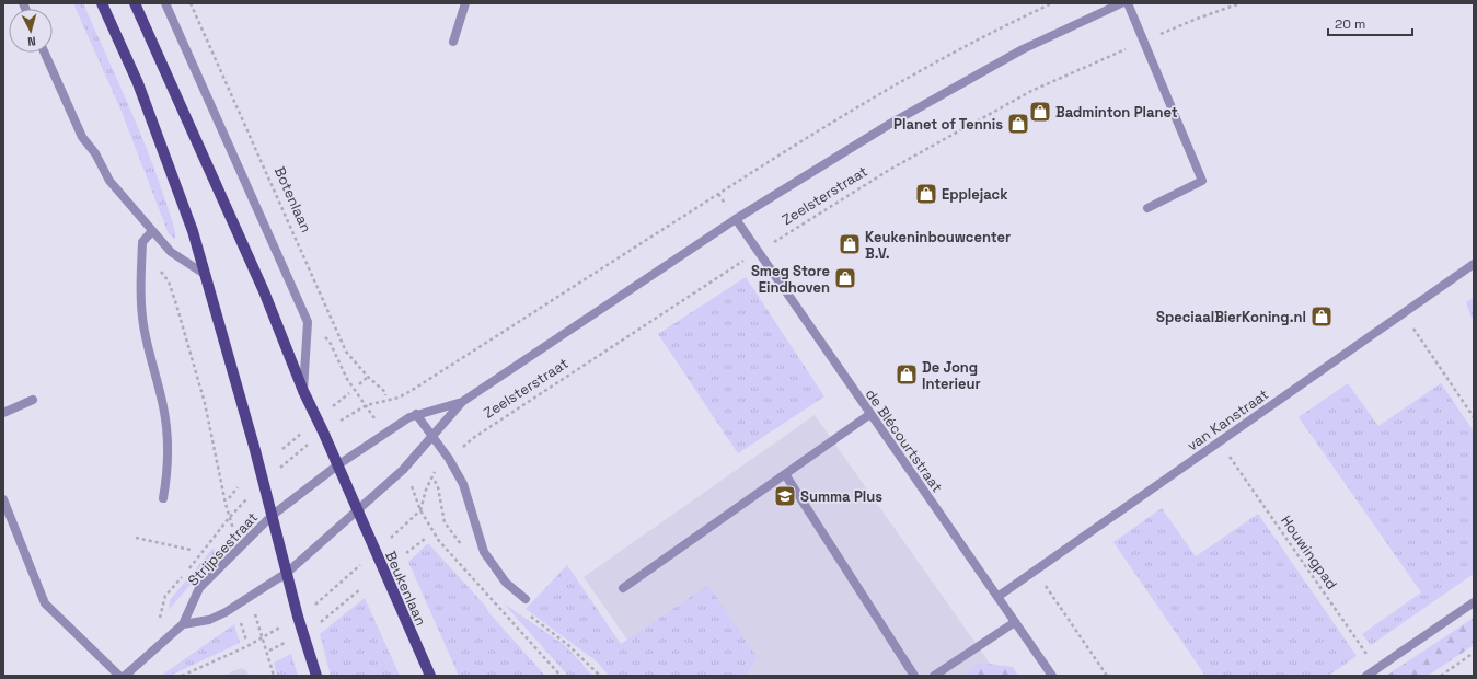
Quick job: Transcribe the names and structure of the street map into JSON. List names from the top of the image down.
{
  "streets": {
    "main road": ["Beukenlaan"],
    "street": [
      "Zeelsterstraat",
      "van Kanstraat",
      "de Blécourtstraat",
      "Strijpsestraat"
    ],
    "path": ["Botenlaan", "Houwingpad"]
  },
  "crossings": [
    ["Zeelsterstraat", "de Blécourtstraat"],
    ["Zeelsterstraat", "Strijpsestraat"],
    ["Zeelsterstraat", "Beukenlaan"],
    ["van Kanstraat", "de Blécourtstraat"],
    ["van Kanstraat", "Houwingpad"],
    ["Strijpsestraat", "Beukenlaan"]
  ],
  "places": {
    "shop": [
      "Badminton Planet",
      "Planet of Tennis",
      "Epplejack",
      "Keukeninbouwcenter B.V.",
      "Smeg Store Eindhoven",
      "SpeciaalBierKoning.nl",
      "De Jong Interieur"
    ],
    "school or university": ["Summa Plus"]
  },
  "scale_bar": "20 m",
  "north": "bottom"
}
